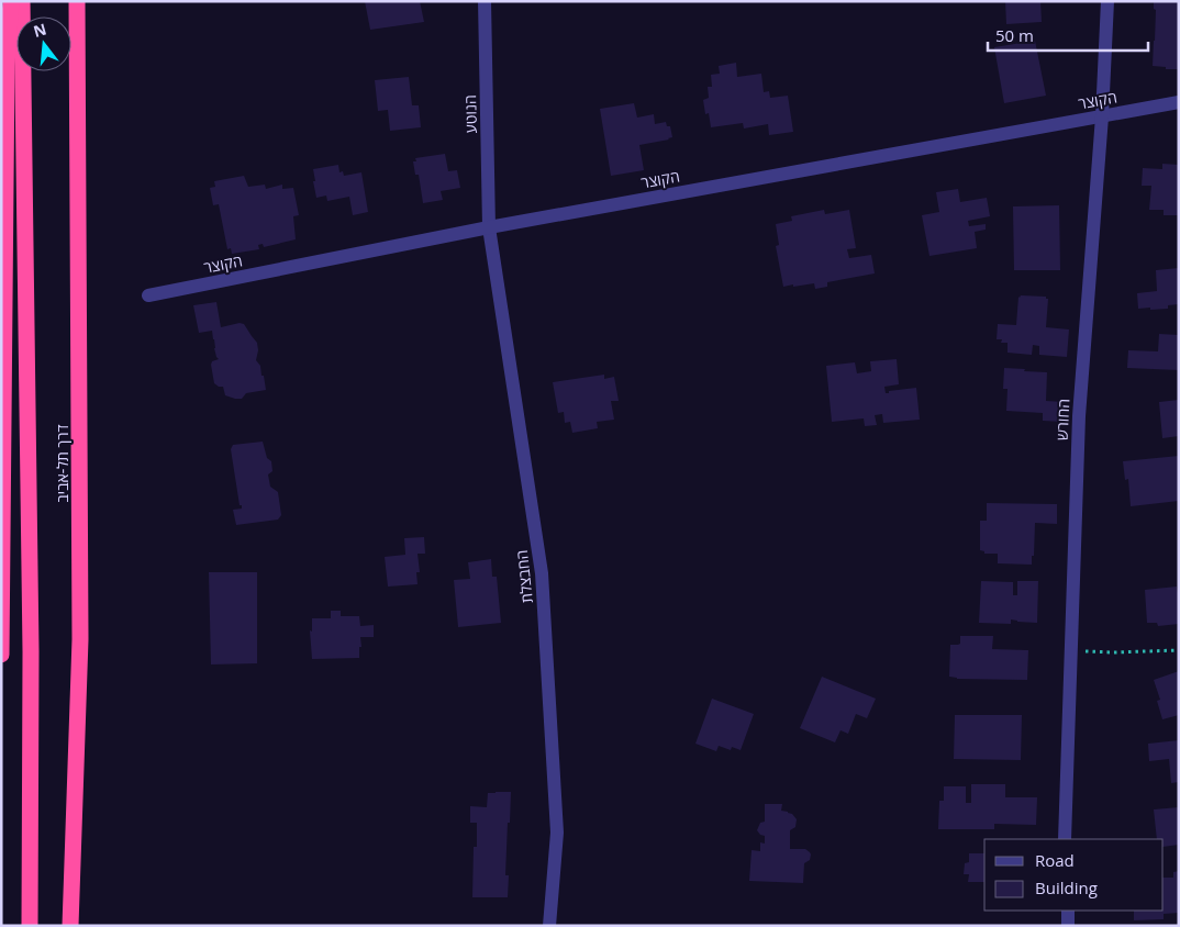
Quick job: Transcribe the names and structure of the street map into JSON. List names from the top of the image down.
{
  "streets": {
    "highway": ["דרך תל-אביב"],
    "street": [
      "הקוצר",
      "הנוטע",
      "החורש",
      "החבצלת"
    ]
  },
  "crossings": [
    ["הקוצר", "הנוטע"],
    ["הקוצר", "החורש"],
    ["הקוצר", "החבצלת"],
    ["הנוטע", "החבצלת"]
  ],
  "legend": ["Road", "Building"],
  "scale_bar": "50 m",
  "north": "top"
}
